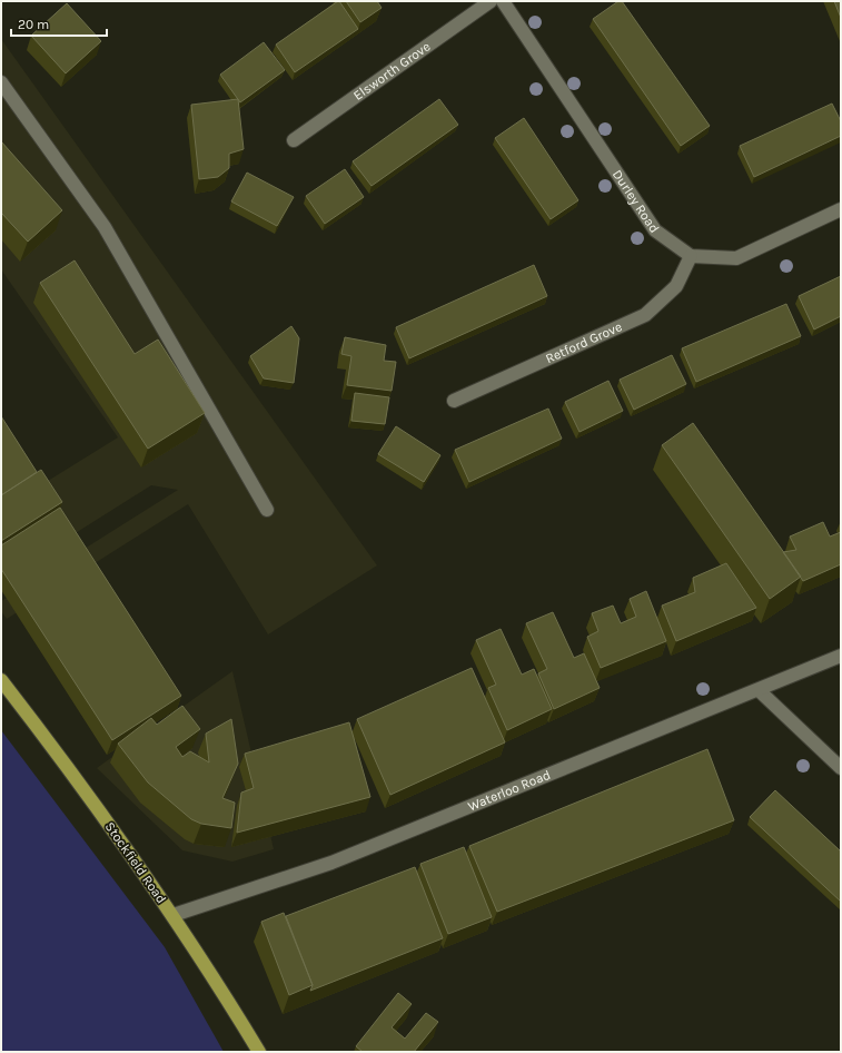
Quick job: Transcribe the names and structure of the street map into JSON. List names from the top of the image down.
{
  "streets": {
    "main road": ["Stockfield Road"],
    "street": [
      "Elsworth Grove",
      "Durley Road",
      "Retford Grove",
      "Waterloo Road"
    ]
  },
  "crossings": [
    ["Durley Road", "Retford Grove"],
    ["Waterloo Road", "Stockfield Road"]
  ],
  "scale_bar": "20 m"
}
